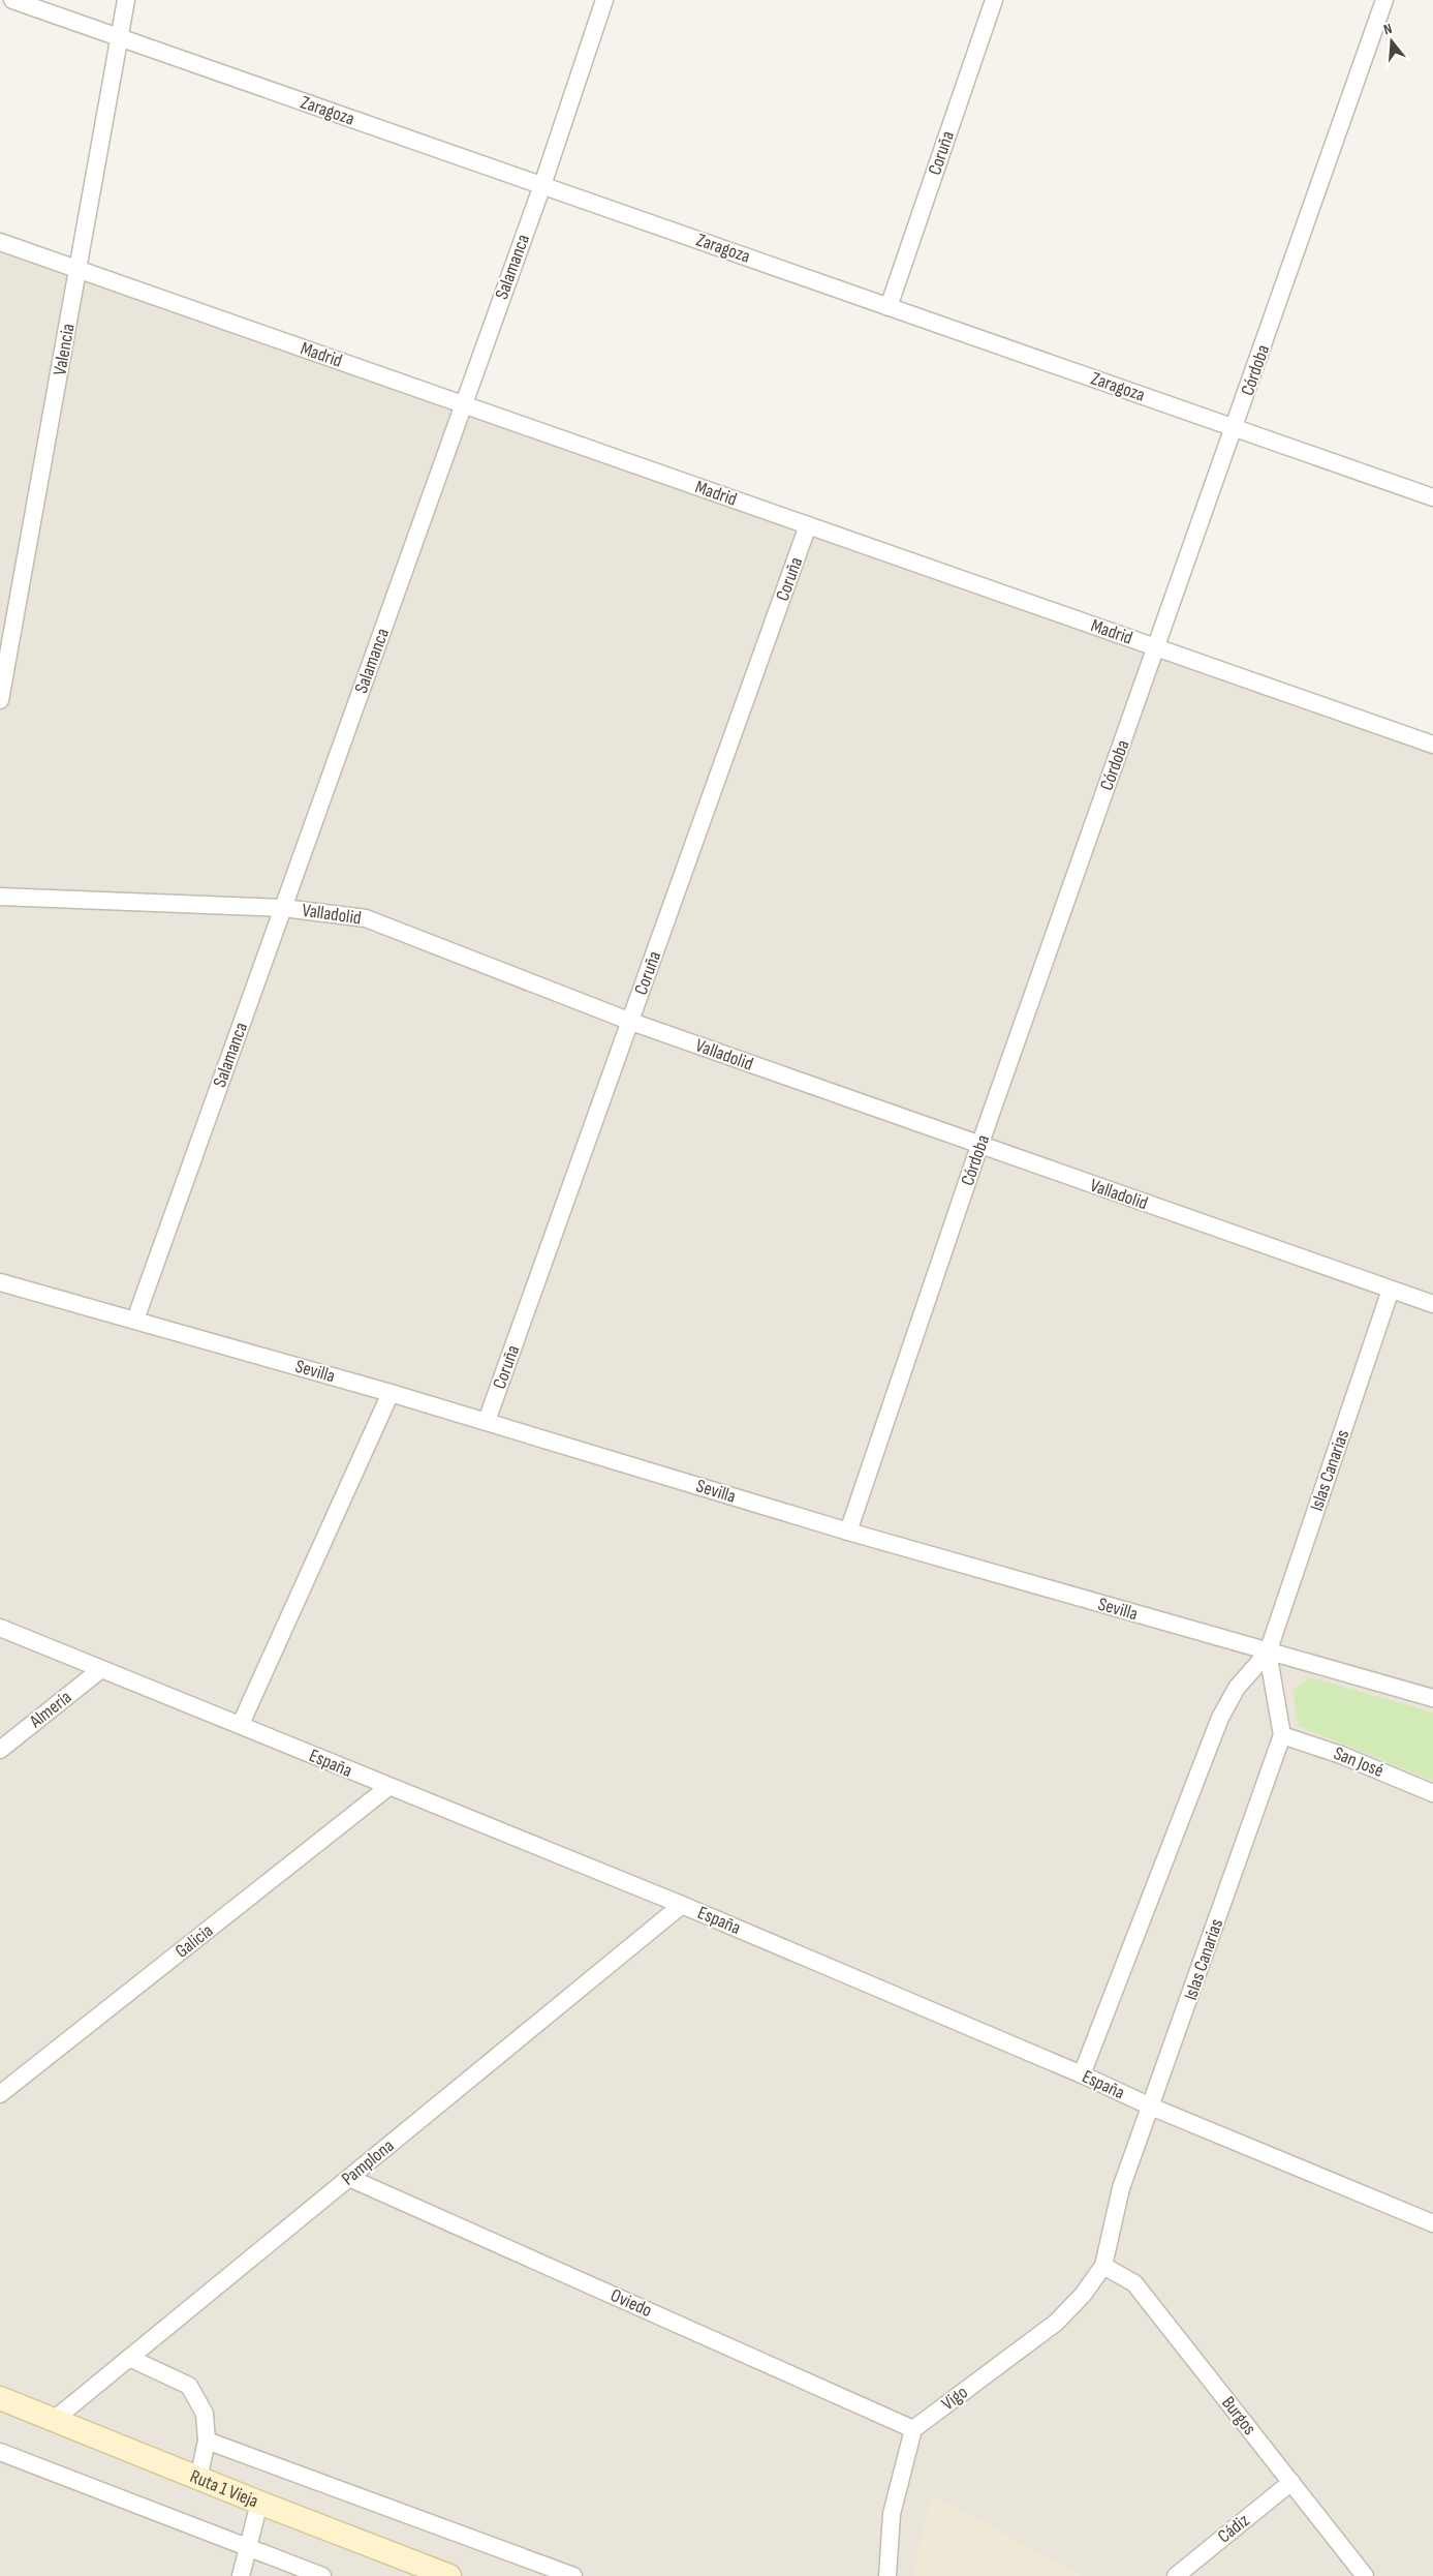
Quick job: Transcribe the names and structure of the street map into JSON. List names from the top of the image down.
{
  "streets": {
    "street": [
      "Zaragoza",
      "Coruña",
      "Salamanca",
      "Valencia",
      "Madrid",
      "Córdoba",
      "Valladolid",
      "Sevilla",
      "Islas Canarias",
      "Almería",
      "San José",
      "España",
      "Galicia",
      "Pamplona",
      "Oviedo",
      "Vigo",
      "Burgos",
      "Ruta 1 Vieja",
      "Cádiz"
    ]
  },
  "crossings": [
    ["Zaragoza", "Coruña"],
    ["Zaragoza", "Salamanca"],
    ["Zaragoza", "Valencia"],
    ["Zaragoza", "Córdoba"],
    ["Coruña", "Madrid"],
    ["Coruña", "Valladolid"],
    ["Coruña", "Sevilla"],
    ["Salamanca", "Madrid"],
    ["Salamanca", "Valladolid"],
    ["Salamanca", "Sevilla"],
    ["Valencia", "Madrid"],
    ["Madrid", "Córdoba"],
    ["Córdoba", "Valladolid"],
    ["Córdoba", "Sevilla"],
    ["Valladolid", "Islas Canarias"],
    ["Sevilla", "Islas Canarias"],
    ["Islas Canarias", "San José"],
    ["Islas Canarias", "España"],
    ["Islas Canarias", "Vigo"],
    ["Islas Canarias", "Burgos"],
    ["Almería", "España"],
    ["España", "Galicia"],
    ["España", "Pamplona"],
    ["Pamplona", "Oviedo"],
    ["Pamplona", "Ruta 1 Vieja"],
    ["Oviedo", "Vigo"],
    ["Vigo", "Burgos"],
    ["Burgos", "Cádiz"]
  ],
  "north": "top"
}
